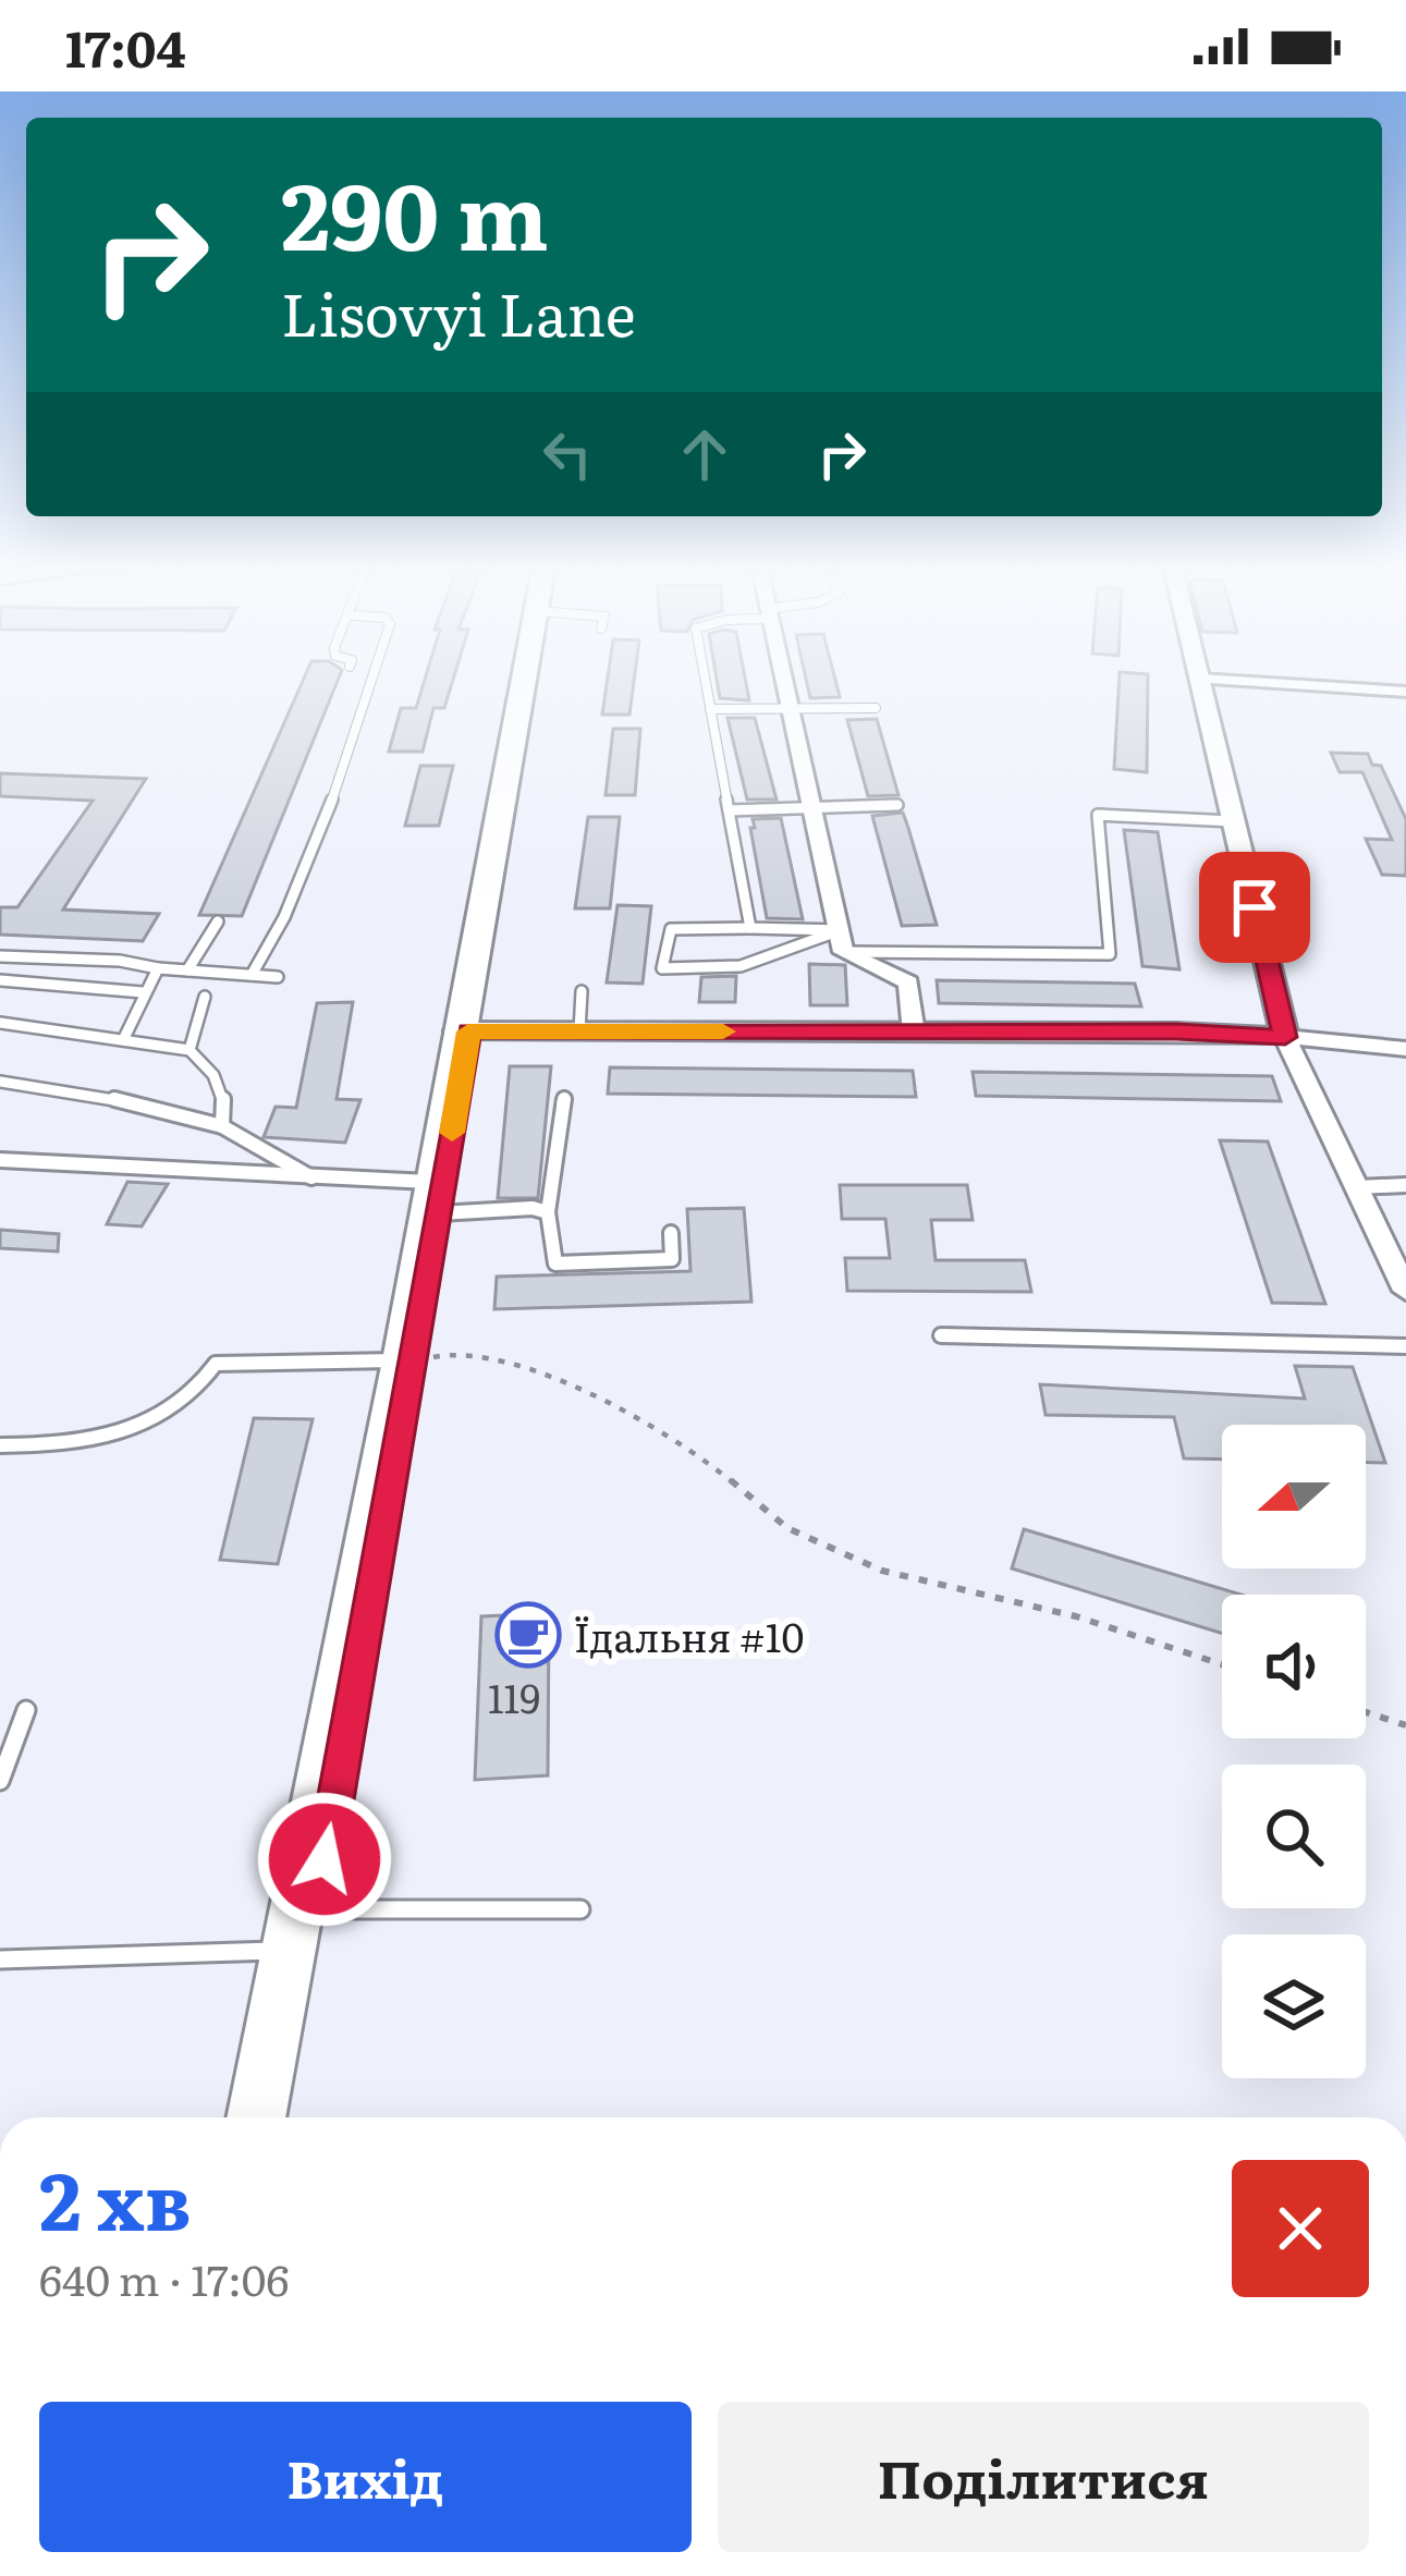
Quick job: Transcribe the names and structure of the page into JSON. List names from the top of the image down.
{
  "places": {
    "cafe": ["Їдальня #10"]
  },
  "house_numbers": ["119"],
  "north": "left",
  "page": {
    "status": "17:04",
    "turn": ["290 m", "Lisovyi Lane"],
    "heading": ["2 хв", "640 m · 17:06"],
    "buttons": ["Вихід", "Поділитися"]
  }
}
